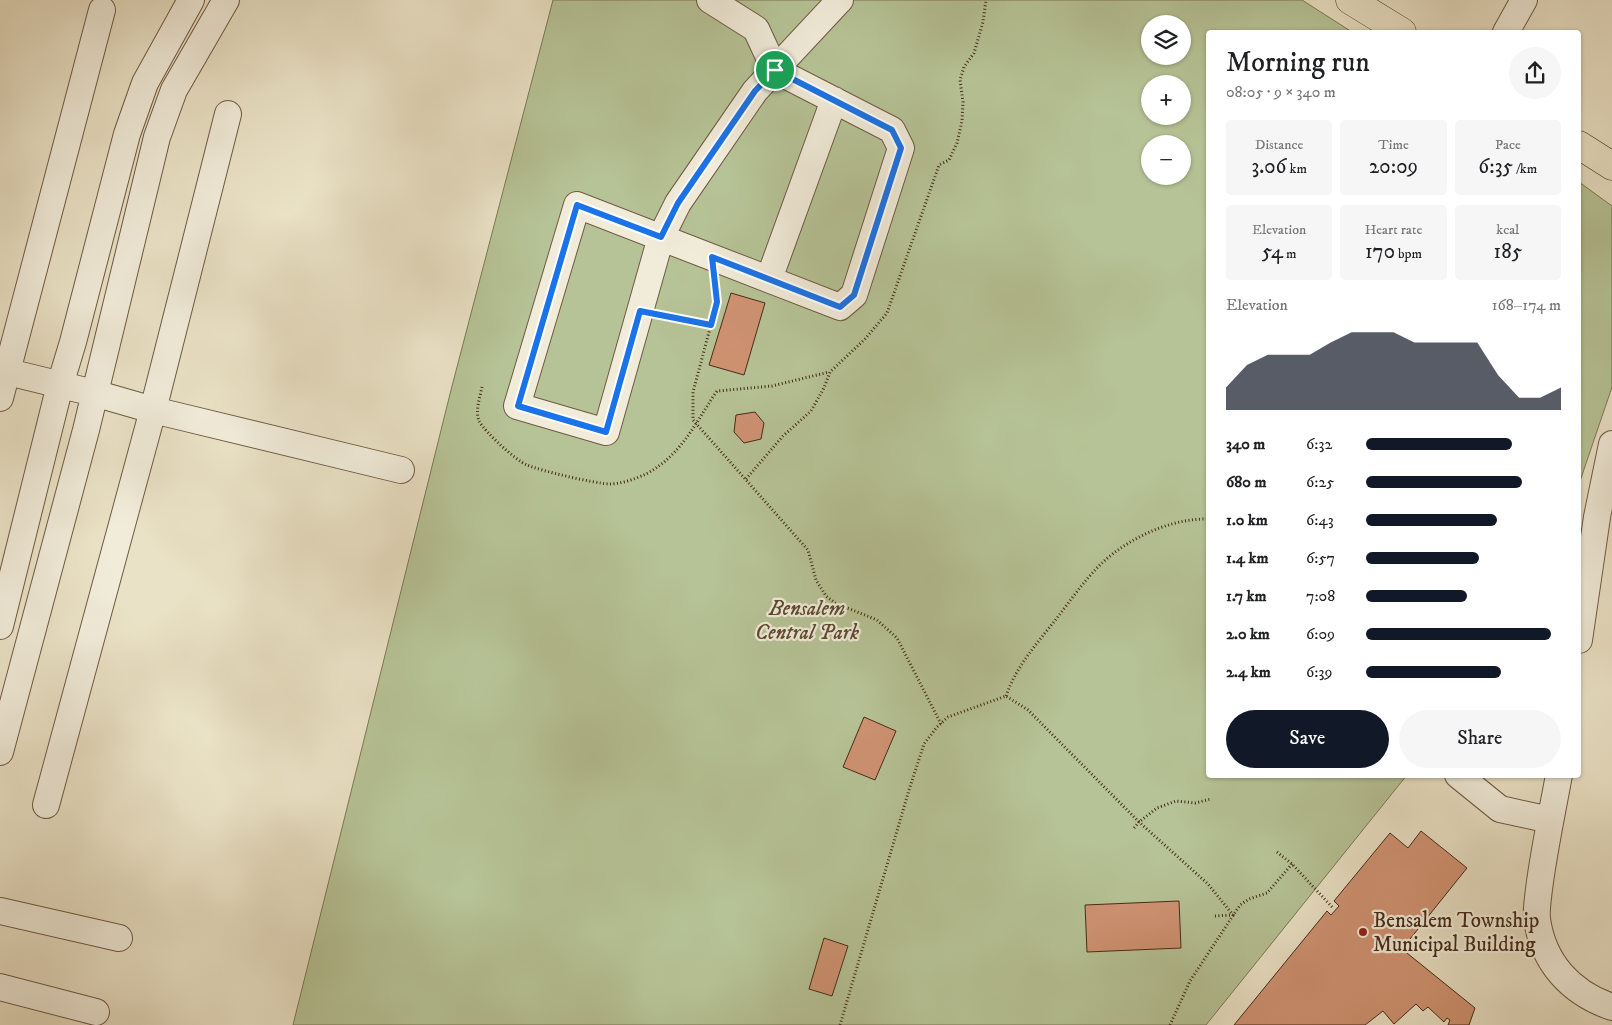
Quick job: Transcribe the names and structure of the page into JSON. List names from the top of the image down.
{
  "parks": ["Bensalem Central Park"],
  "places": ["Bensalem Township Municipal Building"],
  "page": {
    "map_buttons": ["+", "−"],
    "heading": ["Morning run", "08:05 · 9 × 340 m"],
    "stats": [
      ["Distance", "3.06 km"],
      ["Time", "20:09"],
      ["Pace", "6:35 /km"],
      ["Elevation", "54 m"],
      ["Heart rate", "170 bpm"],
      ["kcal", "185"]
    ],
    "chart": ["Elevation", "168–174 m"],
    "list": [
      {
        "name": "340 m",
        "note": "6:32"
      },
      {
        "name": "680 m",
        "note": "6:25"
      },
      {
        "name": "1.0 km",
        "note": "6:43"
      },
      {
        "name": "1.4 km",
        "note": "6:57"
      },
      {
        "name": "1.7 km",
        "note": "7:08"
      },
      {
        "name": "2.0 km",
        "note": "6:09"
      },
      {
        "name": "2.4 km",
        "note": "6:39"
      }
    ],
    "buttons": ["Save", "Share"]
  }
}
